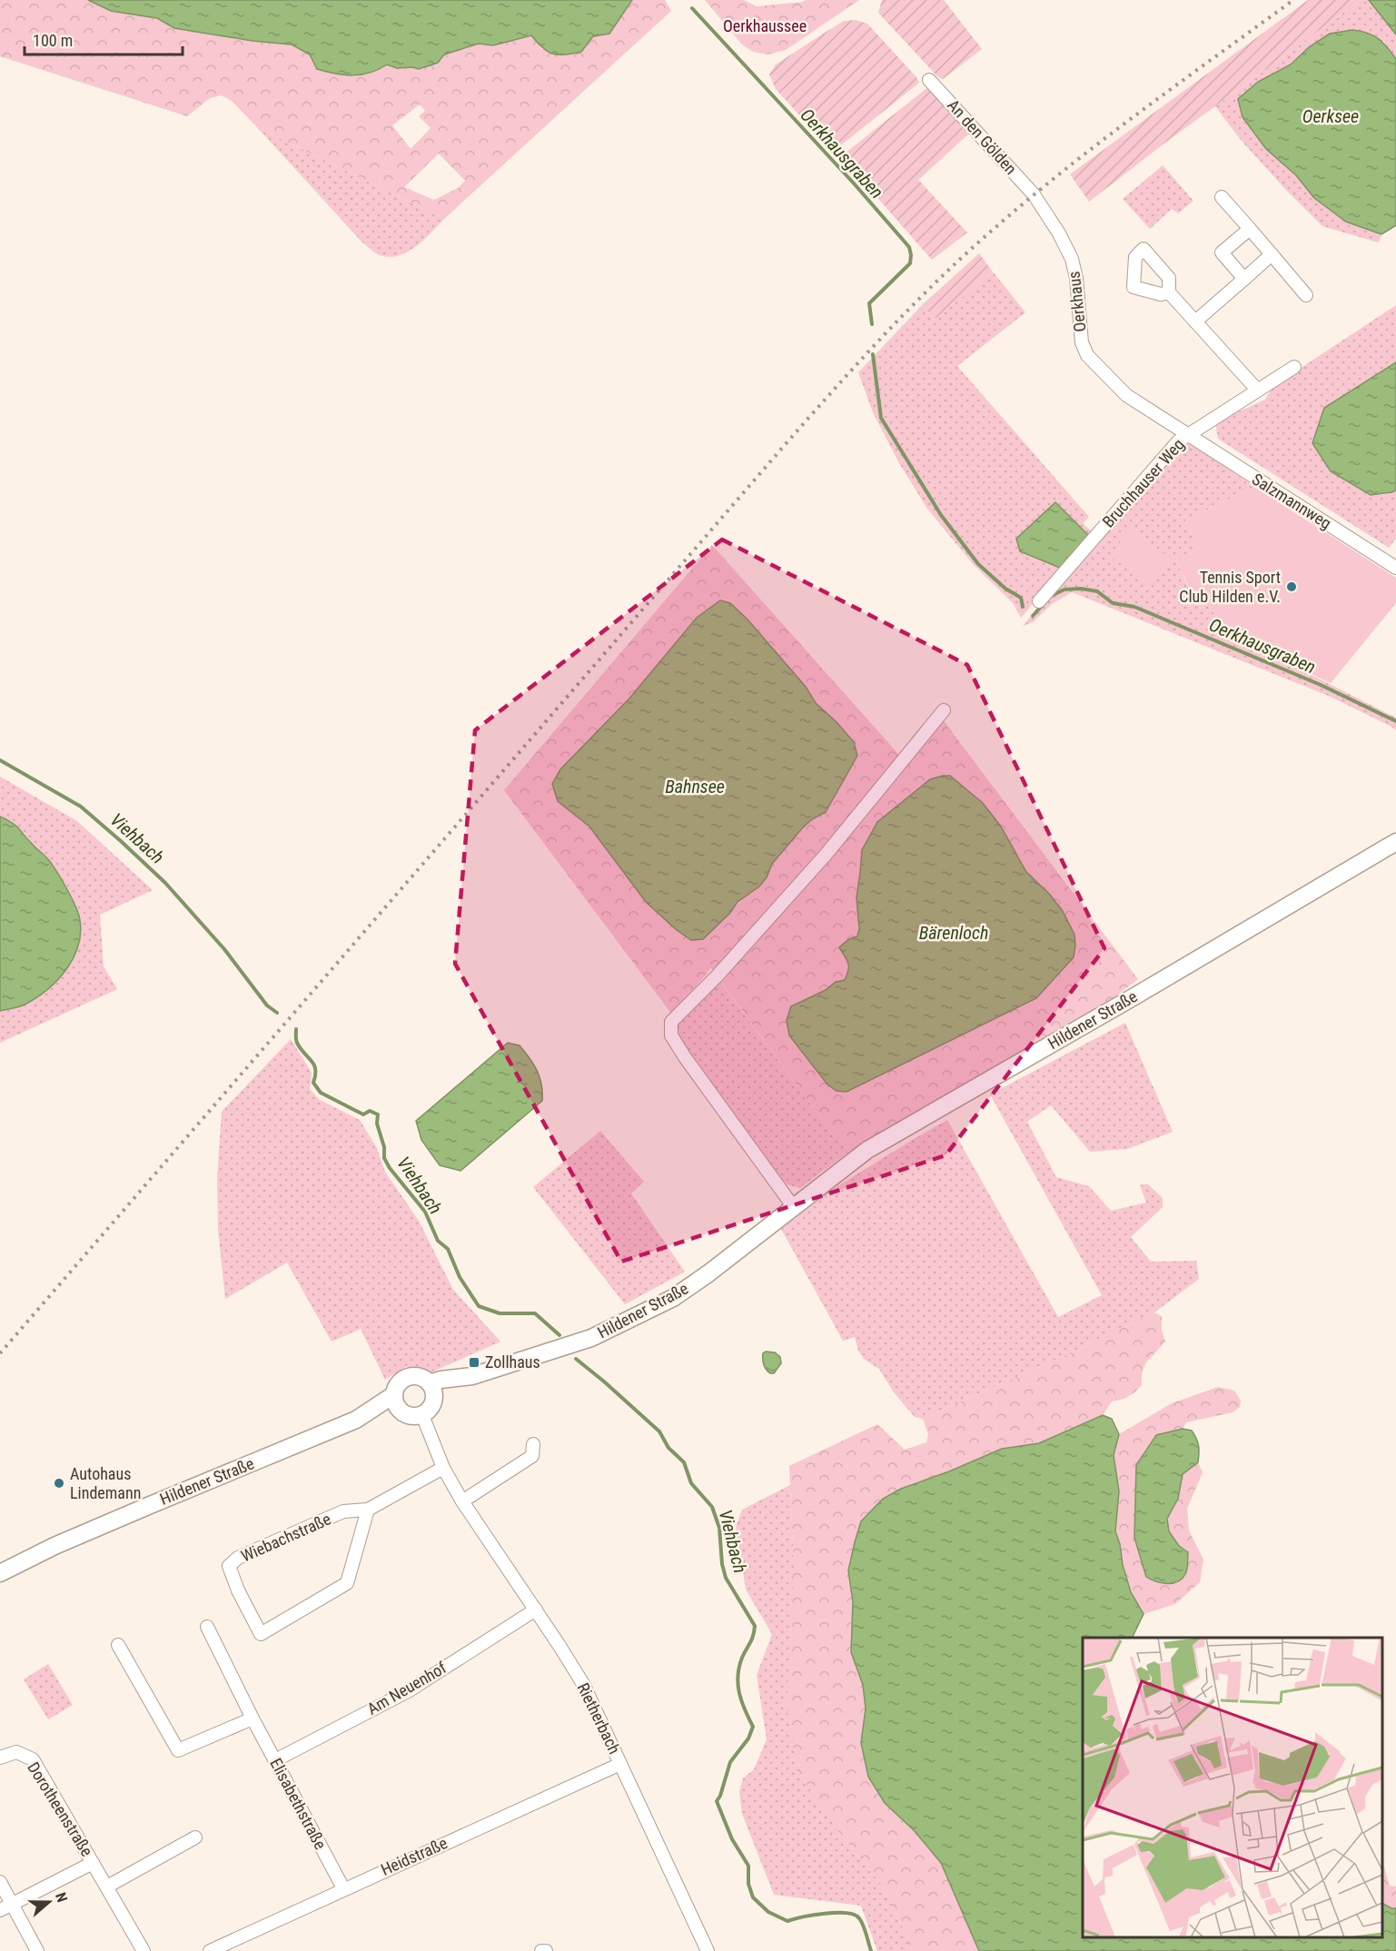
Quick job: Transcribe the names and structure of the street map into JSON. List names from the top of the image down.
{
  "streets": {
    "main road": ["Hildener Straße"],
    "street": [
      "An den Gölden",
      "Oerkhaus",
      "Bruchhauser Weg",
      "Salzmannweg",
      "Wiebachstraße",
      "Am Neuenhof",
      "Rietherbach",
      "Elisabethstraße",
      "Dorotheenstraße",
      "Heidstraße"
    ]
  },
  "crossings": [
    ["An den Gölden", "Oerkhaus"],
    ["Oerkhaus", "Bruchhauser Weg"],
    ["Oerkhaus", "Salzmannweg"],
    ["Bruchhauser Weg", "Salzmannweg"],
    ["Hildener Straße", "Rietherbach"],
    ["Wiebachstraße", "Rietherbach"],
    ["Am Neuenhof", "Rietherbach"],
    ["Am Neuenhof", "Elisabethstraße"],
    ["Rietherbach", "Heidstraße"],
    ["Elisabethstraße", "Heidstraße"]
  ],
  "water": [
    "Oerksee",
    "Oerkhausgraben",
    "Bahnsee",
    "Viehbach",
    "Bärenloch"
  ],
  "parks": ["Oerkhaussee"],
  "places": {
    "other": ["Tennis Sport Club Hilden e.V.", "Autohaus Lindemann"],
    "transit": ["Zollhaus"]
  },
  "scale_bar": "100 m",
  "north": "right"
}
